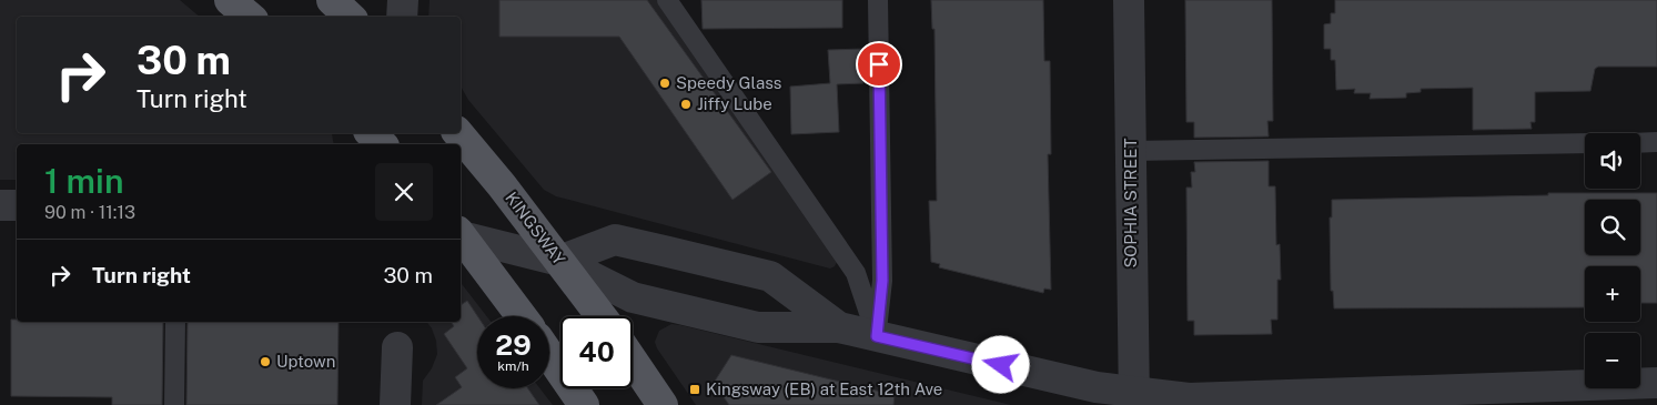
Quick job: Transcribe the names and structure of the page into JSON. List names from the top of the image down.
{
  "streets": {
    "main road": ["KINGSWAY"],
    "street": ["SOPHIA STREET"]
  },
  "places": {
    "other": ["Speedy Glass", "Jiffy Lube", "Uptown"],
    "transit": ["Kingsway (EB) at East 12th Ave"]
  },
  "page": {
    "turn": ["30 m", "Turn right"],
    "map_buttons": ["+", "−"],
    "heading": ["1 min", "90 m · 11:13"],
    "list": [
      {
        "name": "Turn right",
        "value": "30 m"
      }
    ],
    "speed": "29 km/h",
    "limit": "40"
  }
}
